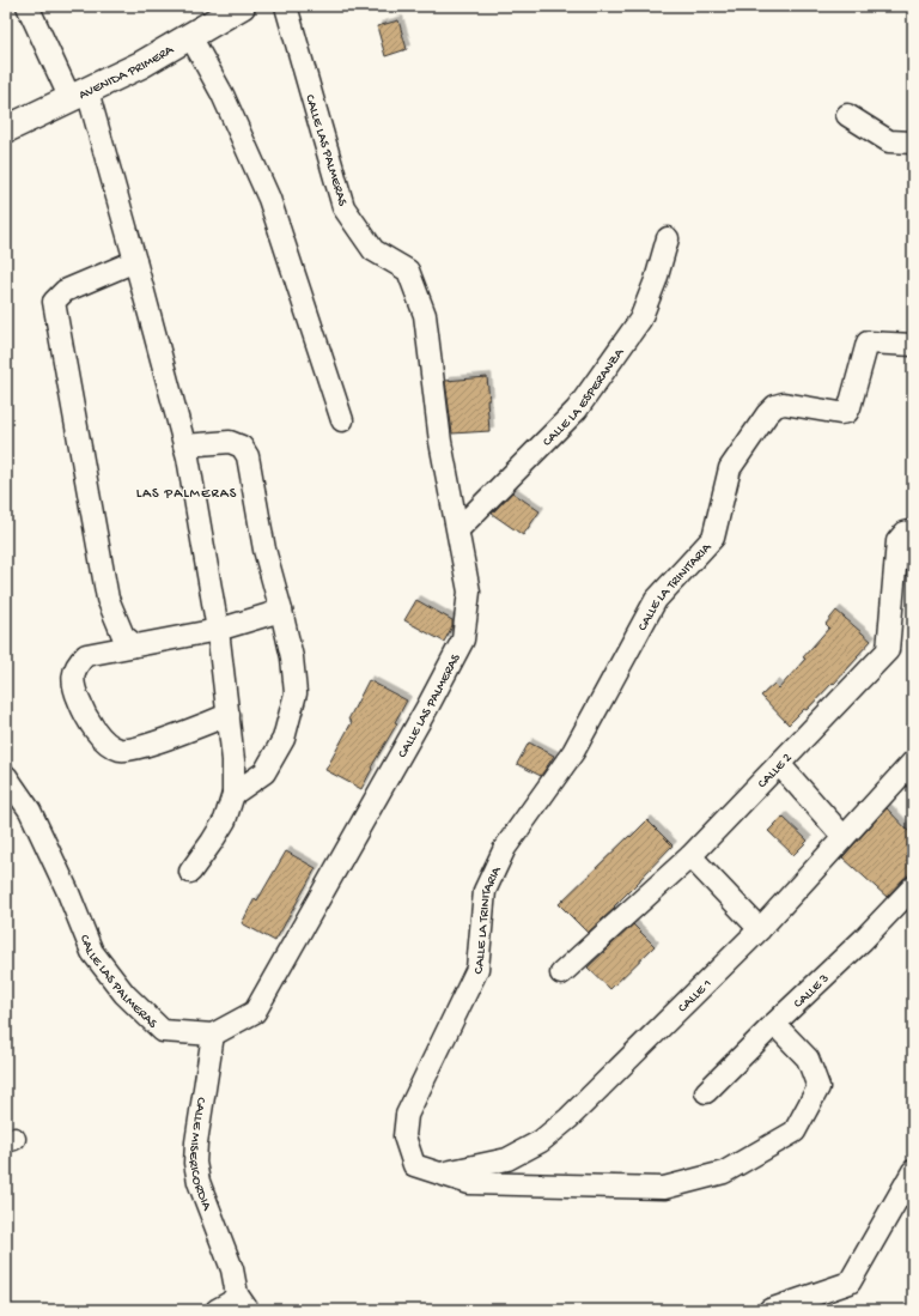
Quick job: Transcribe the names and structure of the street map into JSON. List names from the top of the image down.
{
  "streets": {
    "main road": ["AVENIDA PRIMERA"],
    "street": [
      "CALLE LAS PALMERAS",
      "CALLE LA ESPERANZA",
      "CALLE LA TRINITARIA",
      "CALLE 2",
      "CALLE 3",
      "CALLE 1",
      "CALLE MISERICORDIA"
    ]
  },
  "crossings": [
    ["CALLE LAS PALMERAS", "CALLE LA ESPERANZA"],
    ["CALLE LAS PALMERAS", "CALLE MISERICORDIA"],
    ["CALLE LA TRINITARIA", "CALLE 3"],
    ["CALLE LA TRINITARIA", "CALLE 1"]
  ],
  "districts": ["LAS PALMERAS"]
}
